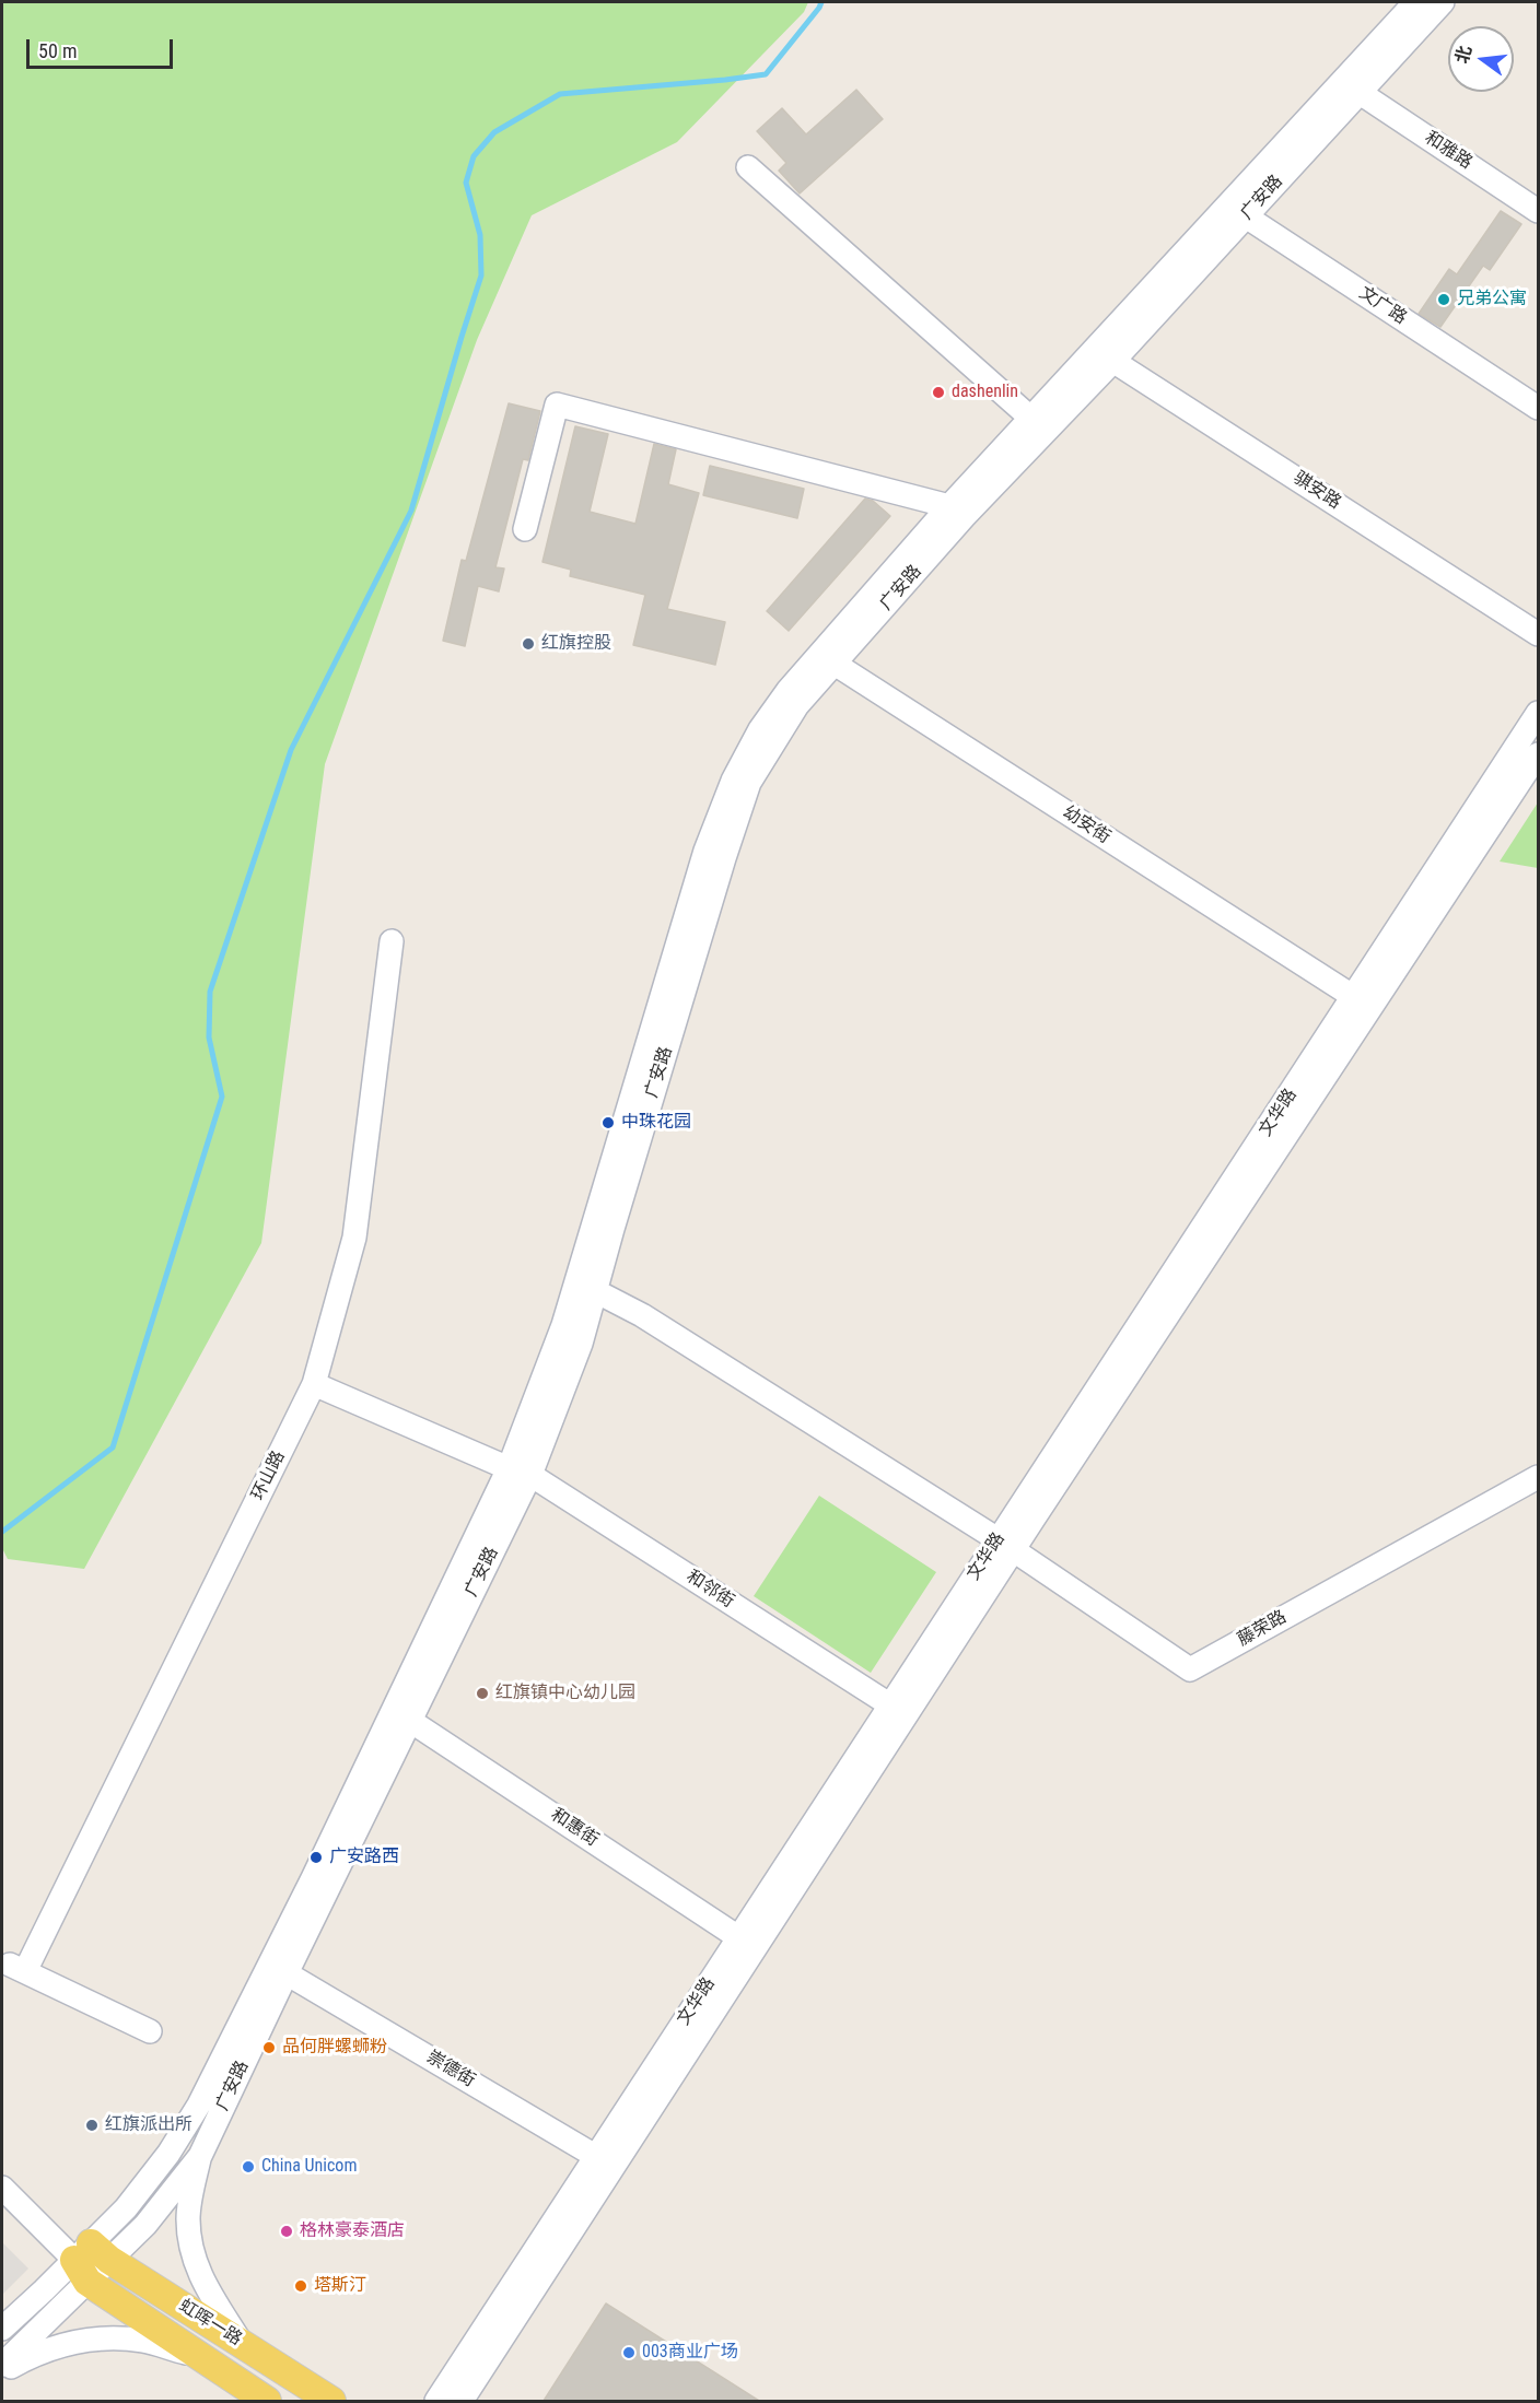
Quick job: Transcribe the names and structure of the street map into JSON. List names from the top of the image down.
{
  "streets": {
    "main road": ["虹晖一路"],
    "street": [
      "和雅路",
      "广安路",
      "文广路",
      "骐安路",
      "幼安街",
      "文华路",
      "环山路",
      "和邻街",
      "藤荣路",
      "和惠街",
      "崇德街"
    ]
  },
  "crossings": [
    ["和雅路", "广安路"],
    ["广安路", "文广路"],
    ["广安路", "骐安路"],
    ["广安路", "幼安街"],
    ["广安路", "和邻街"],
    ["广安路", "和惠街"],
    ["广安路", "崇德街"],
    ["广安路", "虹晖一路"],
    ["幼安街", "文华路"],
    ["文华路", "和邻街"],
    ["文华路", "藤荣路"],
    ["文华路", "和惠街"],
    ["文华路", "崇德街"],
    ["环山路", "和邻街"]
  ],
  "places": [
    "兄弟公寓",
    "dashenlin",
    "红旗控股",
    "中珠花园",
    "红旗镇中心幼儿园",
    "广安路西",
    "品何胖螺蛳粉",
    "红旗派出所",
    "China Unicom",
    "格林豪泰酒店",
    "塔斯汀",
    "003商业广场"
  ],
  "scale_bar": "50 m",
  "north": "left"
}
